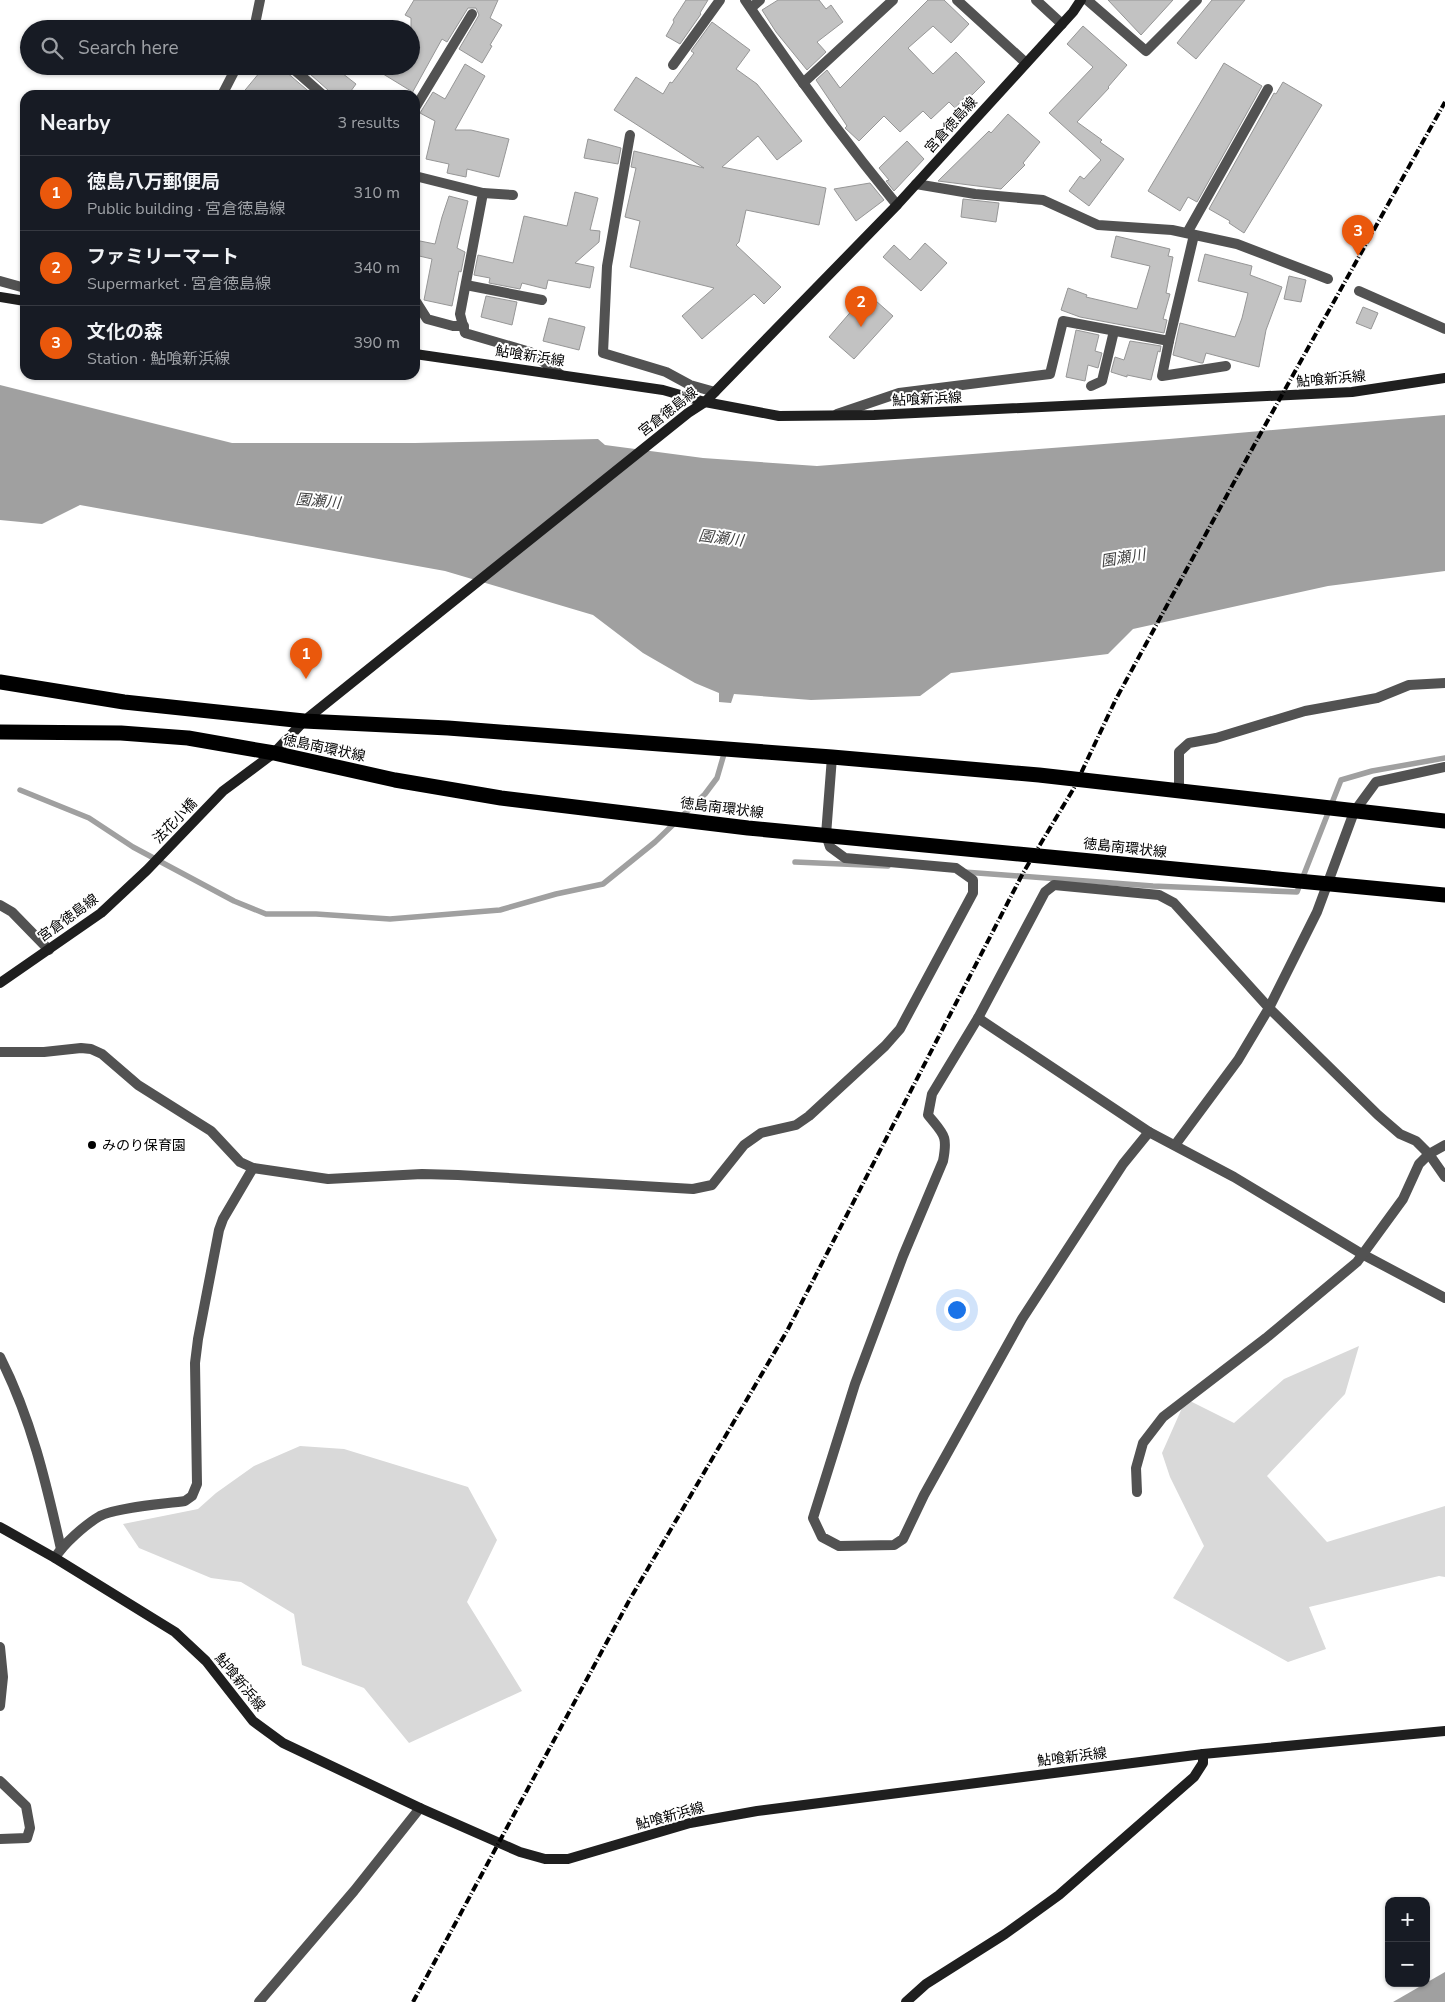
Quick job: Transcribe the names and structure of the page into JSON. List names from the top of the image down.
{
  "streets": {
    "highway": ["徳島南環状線"],
    "main road": ["宮倉徳島線", "鮎喰新浜線", "法花小橋"]
  },
  "crossings": [
    ["宮倉徳島線", "鮎喰新浜線"],
    ["宮倉徳島線", "徳島南環状線"],
    ["宮倉徳島線", "法花小橋"]
  ],
  "water": ["園瀬川"],
  "places": ["みのり保育園"],
  "page": {
    "search": "Search here",
    "heading": ["Nearby", "3 results"],
    "list": [
      {
        "mark": "1",
        "name": "徳島八万郵便局",
        "note": "Public building · 宮倉徳島線",
        "value": "310 m"
      },
      {
        "mark": "2",
        "name": "ファミリーマート",
        "note": "Supermarket · 宮倉徳島線",
        "value": "340 m"
      },
      {
        "mark": "3",
        "name": "文化の森",
        "note": "Station · 鮎喰新浜線",
        "value": "390 m"
      }
    ],
    "pins": ["3", "2", "1"],
    "map_buttons": ["+", "−"]
  }
}
